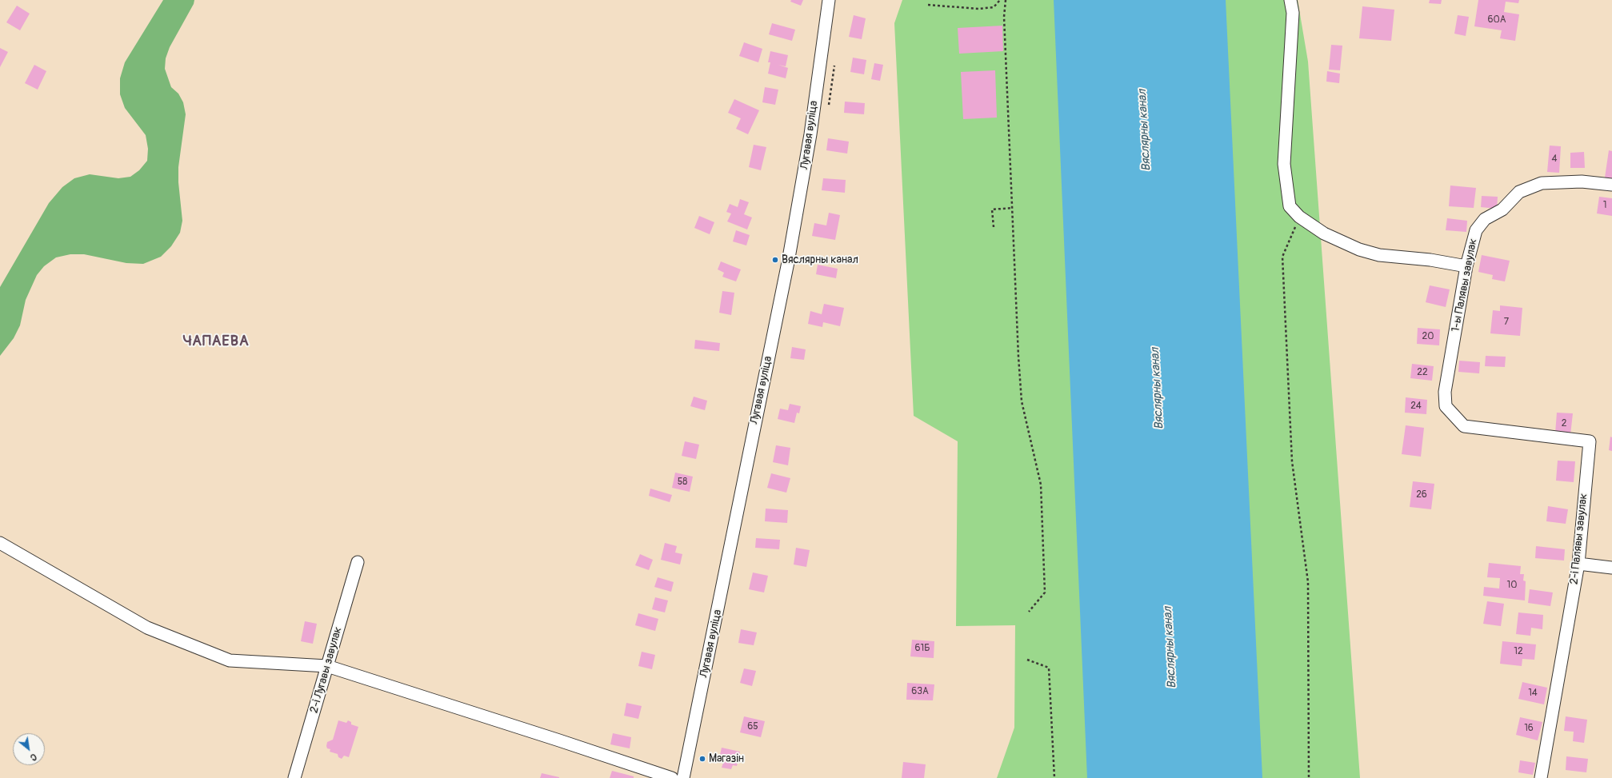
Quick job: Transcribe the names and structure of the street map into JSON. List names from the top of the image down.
{
  "streets": {
    "street": [
      "Лугавая вуліца",
      "1-ы Палявы завулак",
      "2-і Палявы завулак",
      "2-і Лугавы завулак"
    ]
  },
  "crossings": [
    ["1-ы Палявы завулак", "2-і Палявы завулак"]
  ],
  "districts": ["ЧАПАЕВА"],
  "water": ["Вяслярны канал"],
  "places": ["Вяслярны канал", "Магазін"],
  "house_numbers": [
    "60А",
    "4",
    "1",
    "7",
    "20",
    "22",
    "24",
    "2",
    "58",
    "26",
    "10",
    "61Б",
    "12",
    "63А",
    "14",
    "65",
    "16"
  ],
  "north": "bottom right"
}
